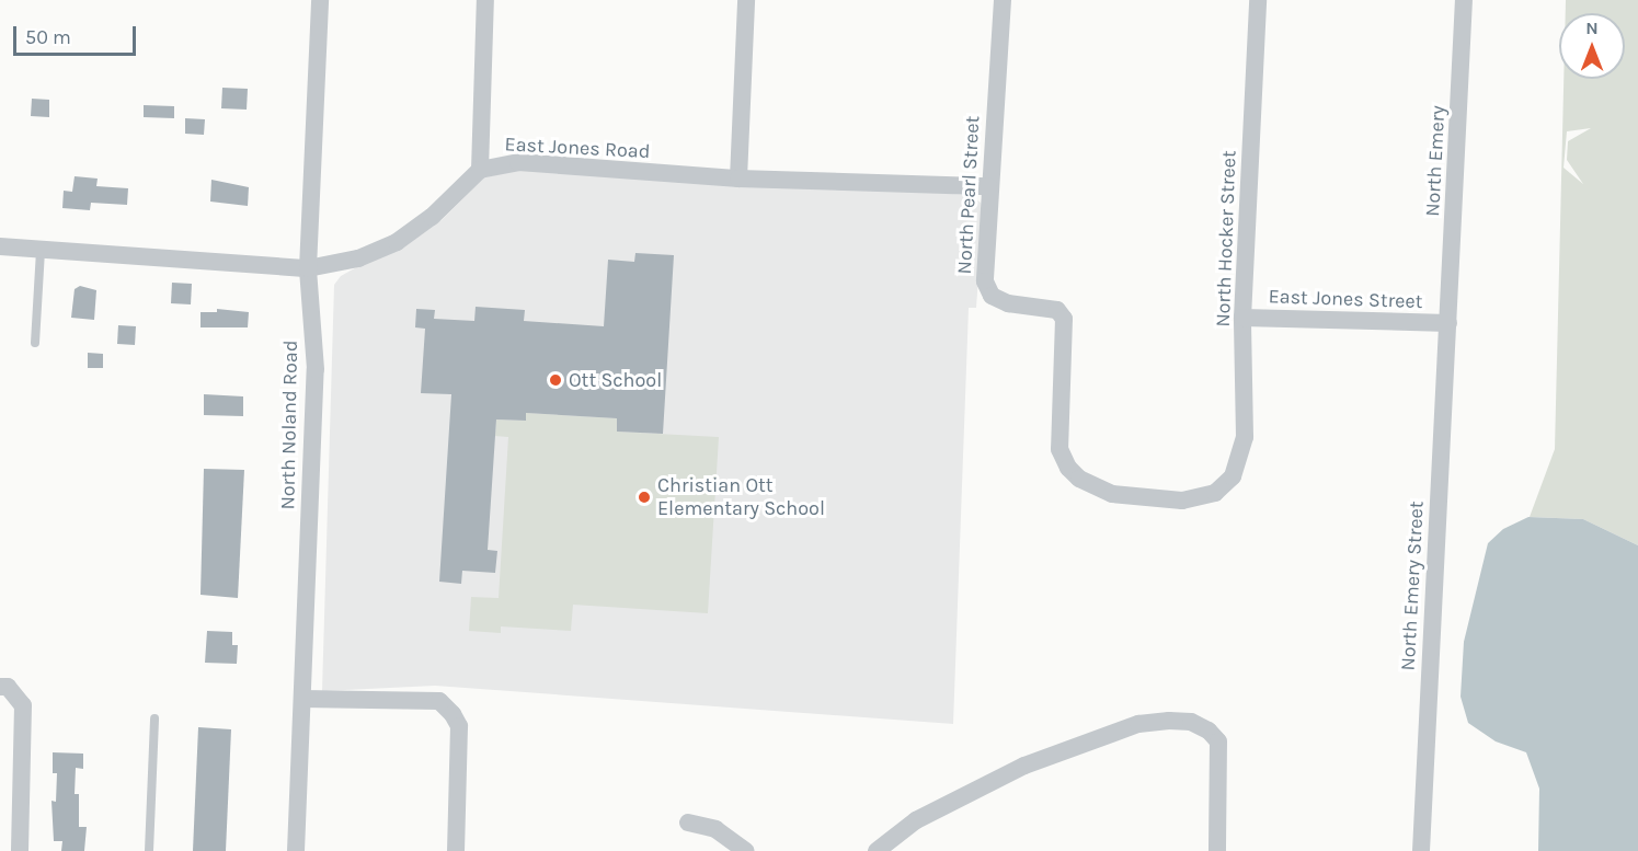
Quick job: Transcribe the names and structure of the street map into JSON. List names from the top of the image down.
{
  "streets": {
    "street": [
      "East Jones Road",
      "North Emery",
      "North Pearl Street",
      "North Hocker Street",
      "East Jones Street",
      "North Noland Road",
      "North Emery Street"
    ]
  },
  "crossings": [
    ["East Jones Road", "North Pearl Street"],
    ["East Jones Road", "North Noland Road"],
    ["North Emery", "East Jones Street"],
    ["North Emery", "North Emery Street"],
    ["North Pearl Street", "North Hocker Street"],
    ["North Hocker Street", "East Jones Street"],
    ["East Jones Street", "North Emery Street"]
  ],
  "places": ["Ott School", "Christian Ott Elementary School"],
  "scale_bar": "50 m",
  "north": "top"
}
